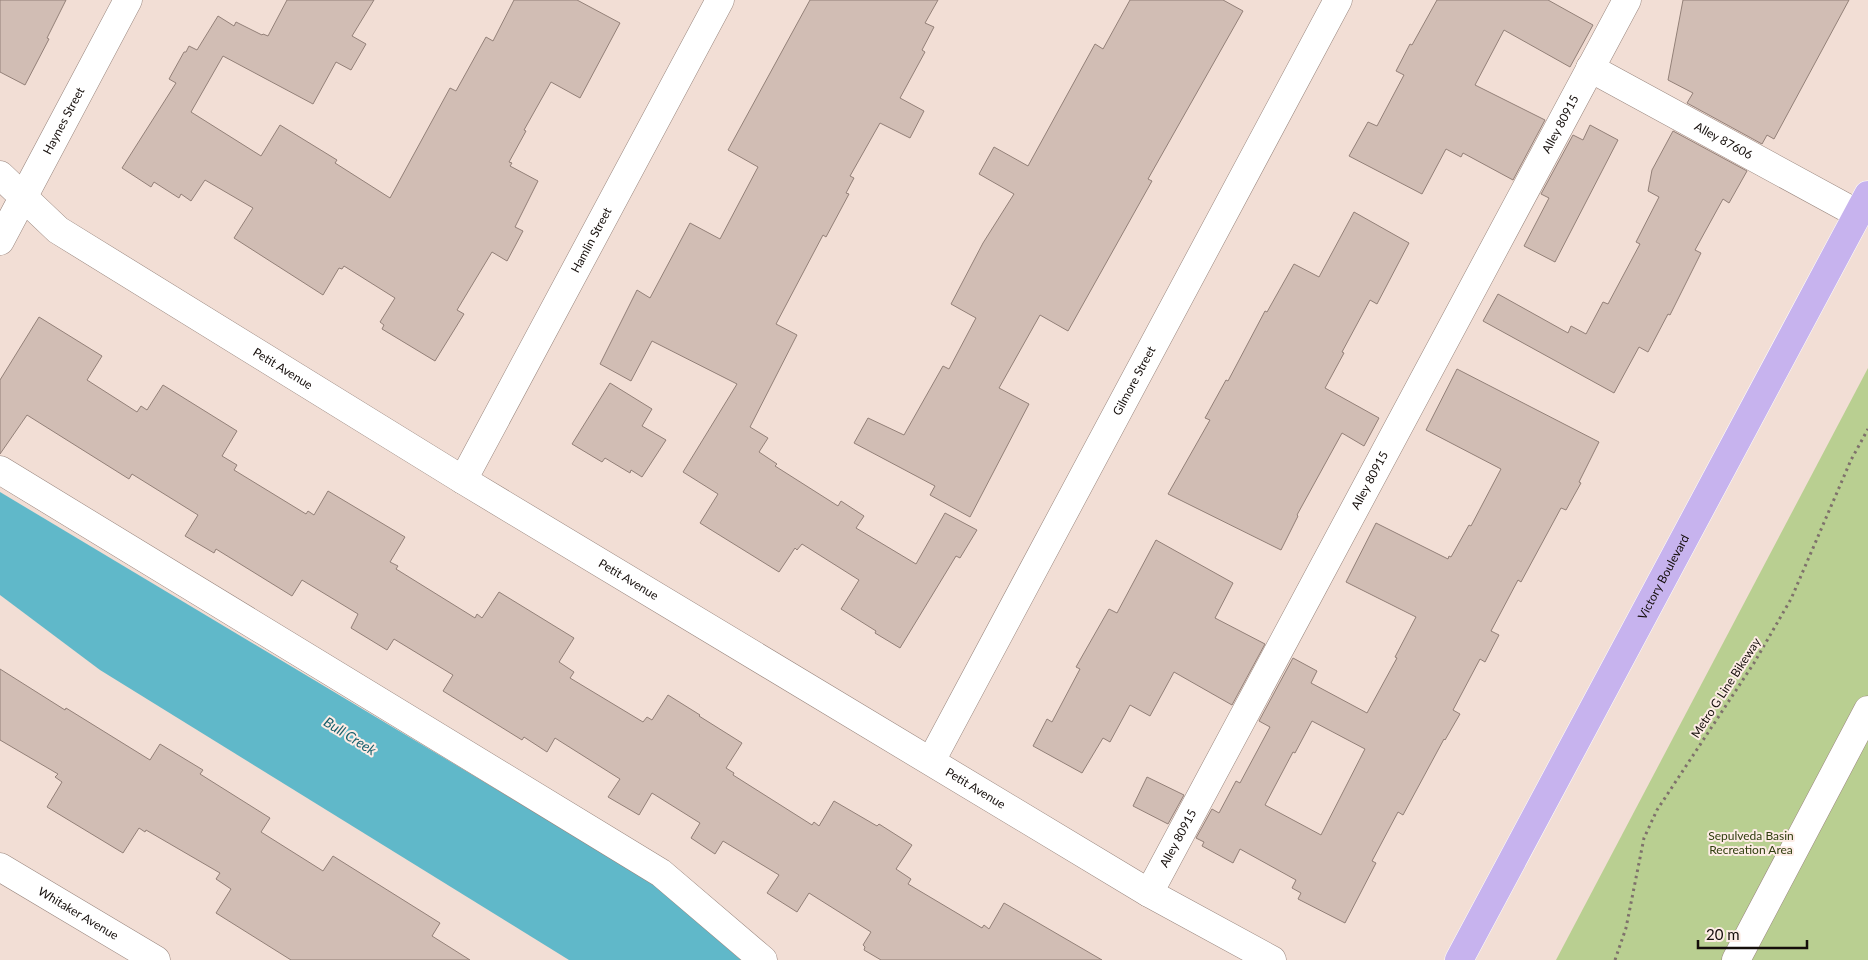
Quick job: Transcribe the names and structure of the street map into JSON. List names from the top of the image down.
{
  "streets": {
    "main road": ["Victory Boulevard"],
    "street": [
      "Haynes Street",
      "Alley 80915",
      "Alley 87606",
      "Hamlin Street",
      "Petit Avenue",
      "Gilmore Street",
      "Whitaker Avenue"
    ],
    "path": ["Metro G Line Bikeway"]
  },
  "crossings": [
    ["Haynes Street", "Petit Avenue"],
    ["Alley 80915", "Alley 87606"],
    ["Alley 80915", "Petit Avenue"],
    ["Alley 87606", "Victory Boulevard"],
    ["Hamlin Street", "Petit Avenue"],
    ["Petit Avenue", "Gilmore Street"]
  ],
  "water": ["Bull Creek"],
  "parks": ["Sepulveda Basin Recreation Area"],
  "scale_bar": "20 m"
}
